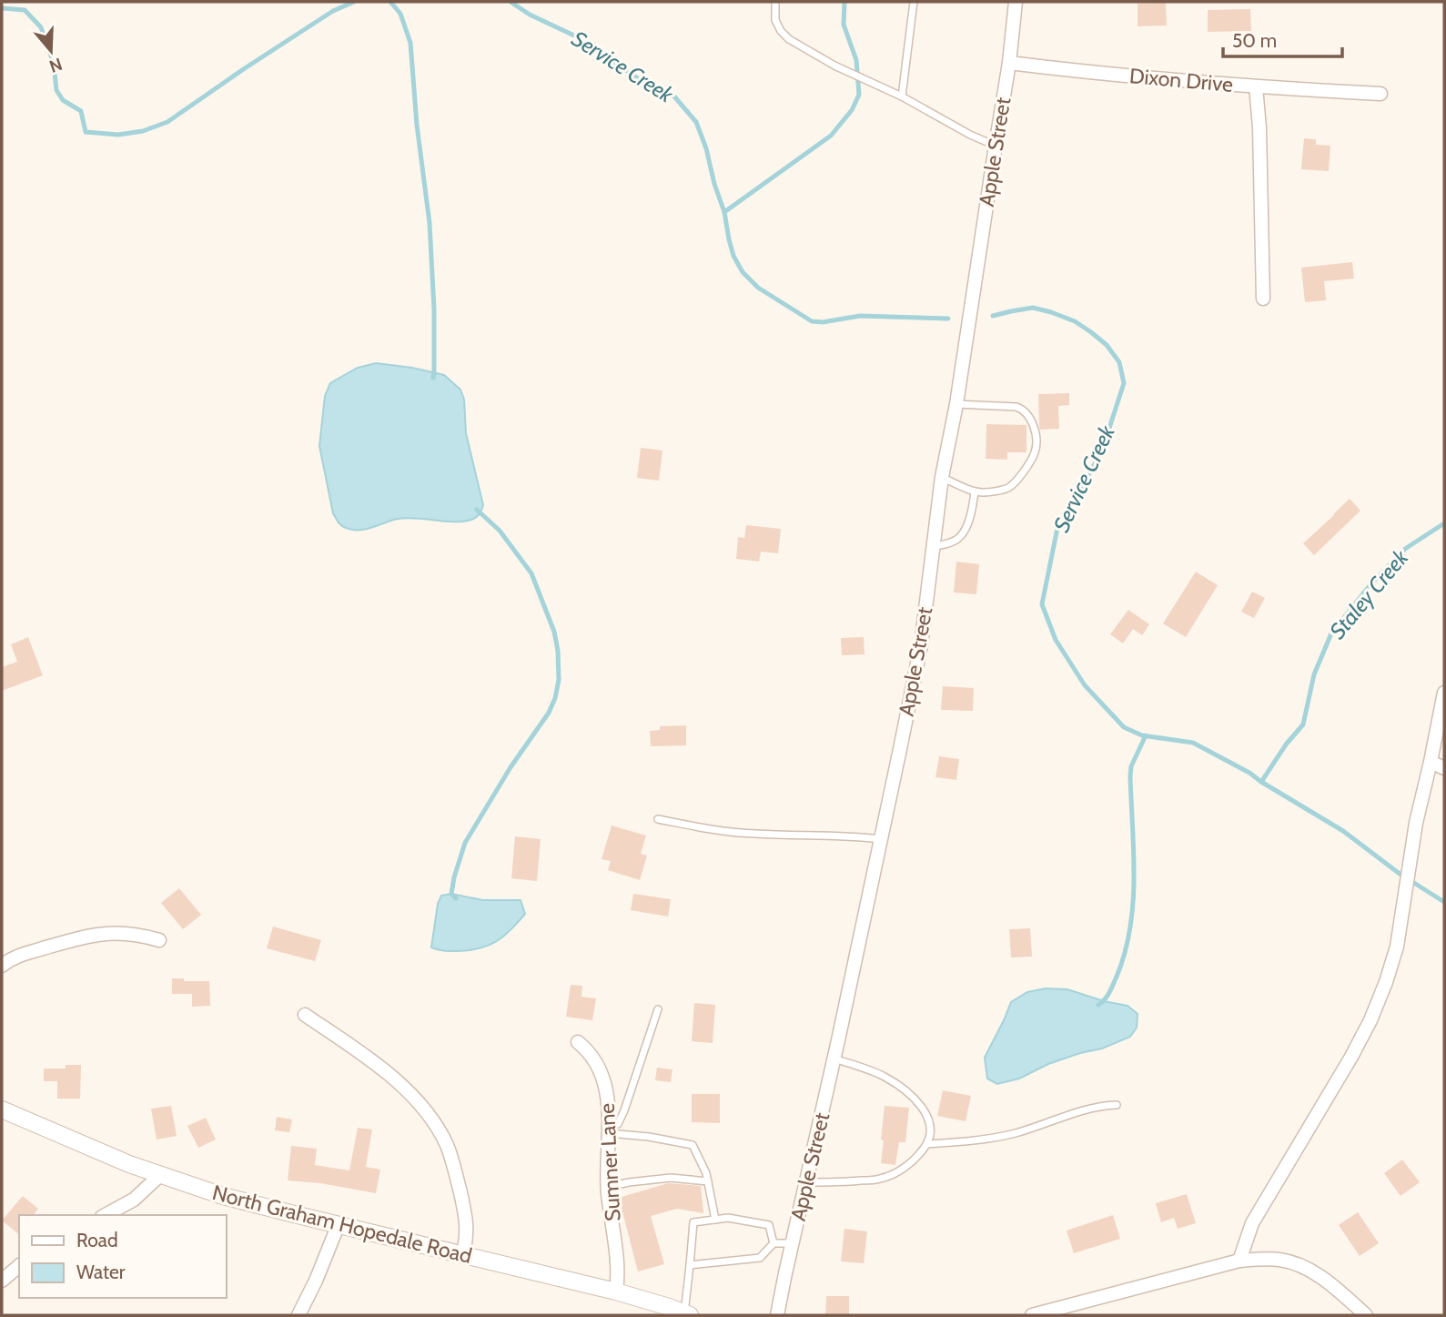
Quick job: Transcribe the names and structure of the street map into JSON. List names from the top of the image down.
{
  "streets": {
    "street": [
      "Dixon Drive",
      "Apple Street",
      "Sumner Lane",
      "North Graham Hopedale Road"
    ]
  },
  "crossings": [
    ["Dixon Drive", "Apple Street"],
    ["Sumner Lane", "North Graham Hopedale Road"]
  ],
  "water": ["Service Creek", "Staley Creek"],
  "legend": ["Road", "Water"],
  "scale_bar": "50 m",
  "north": "bottom"
}
